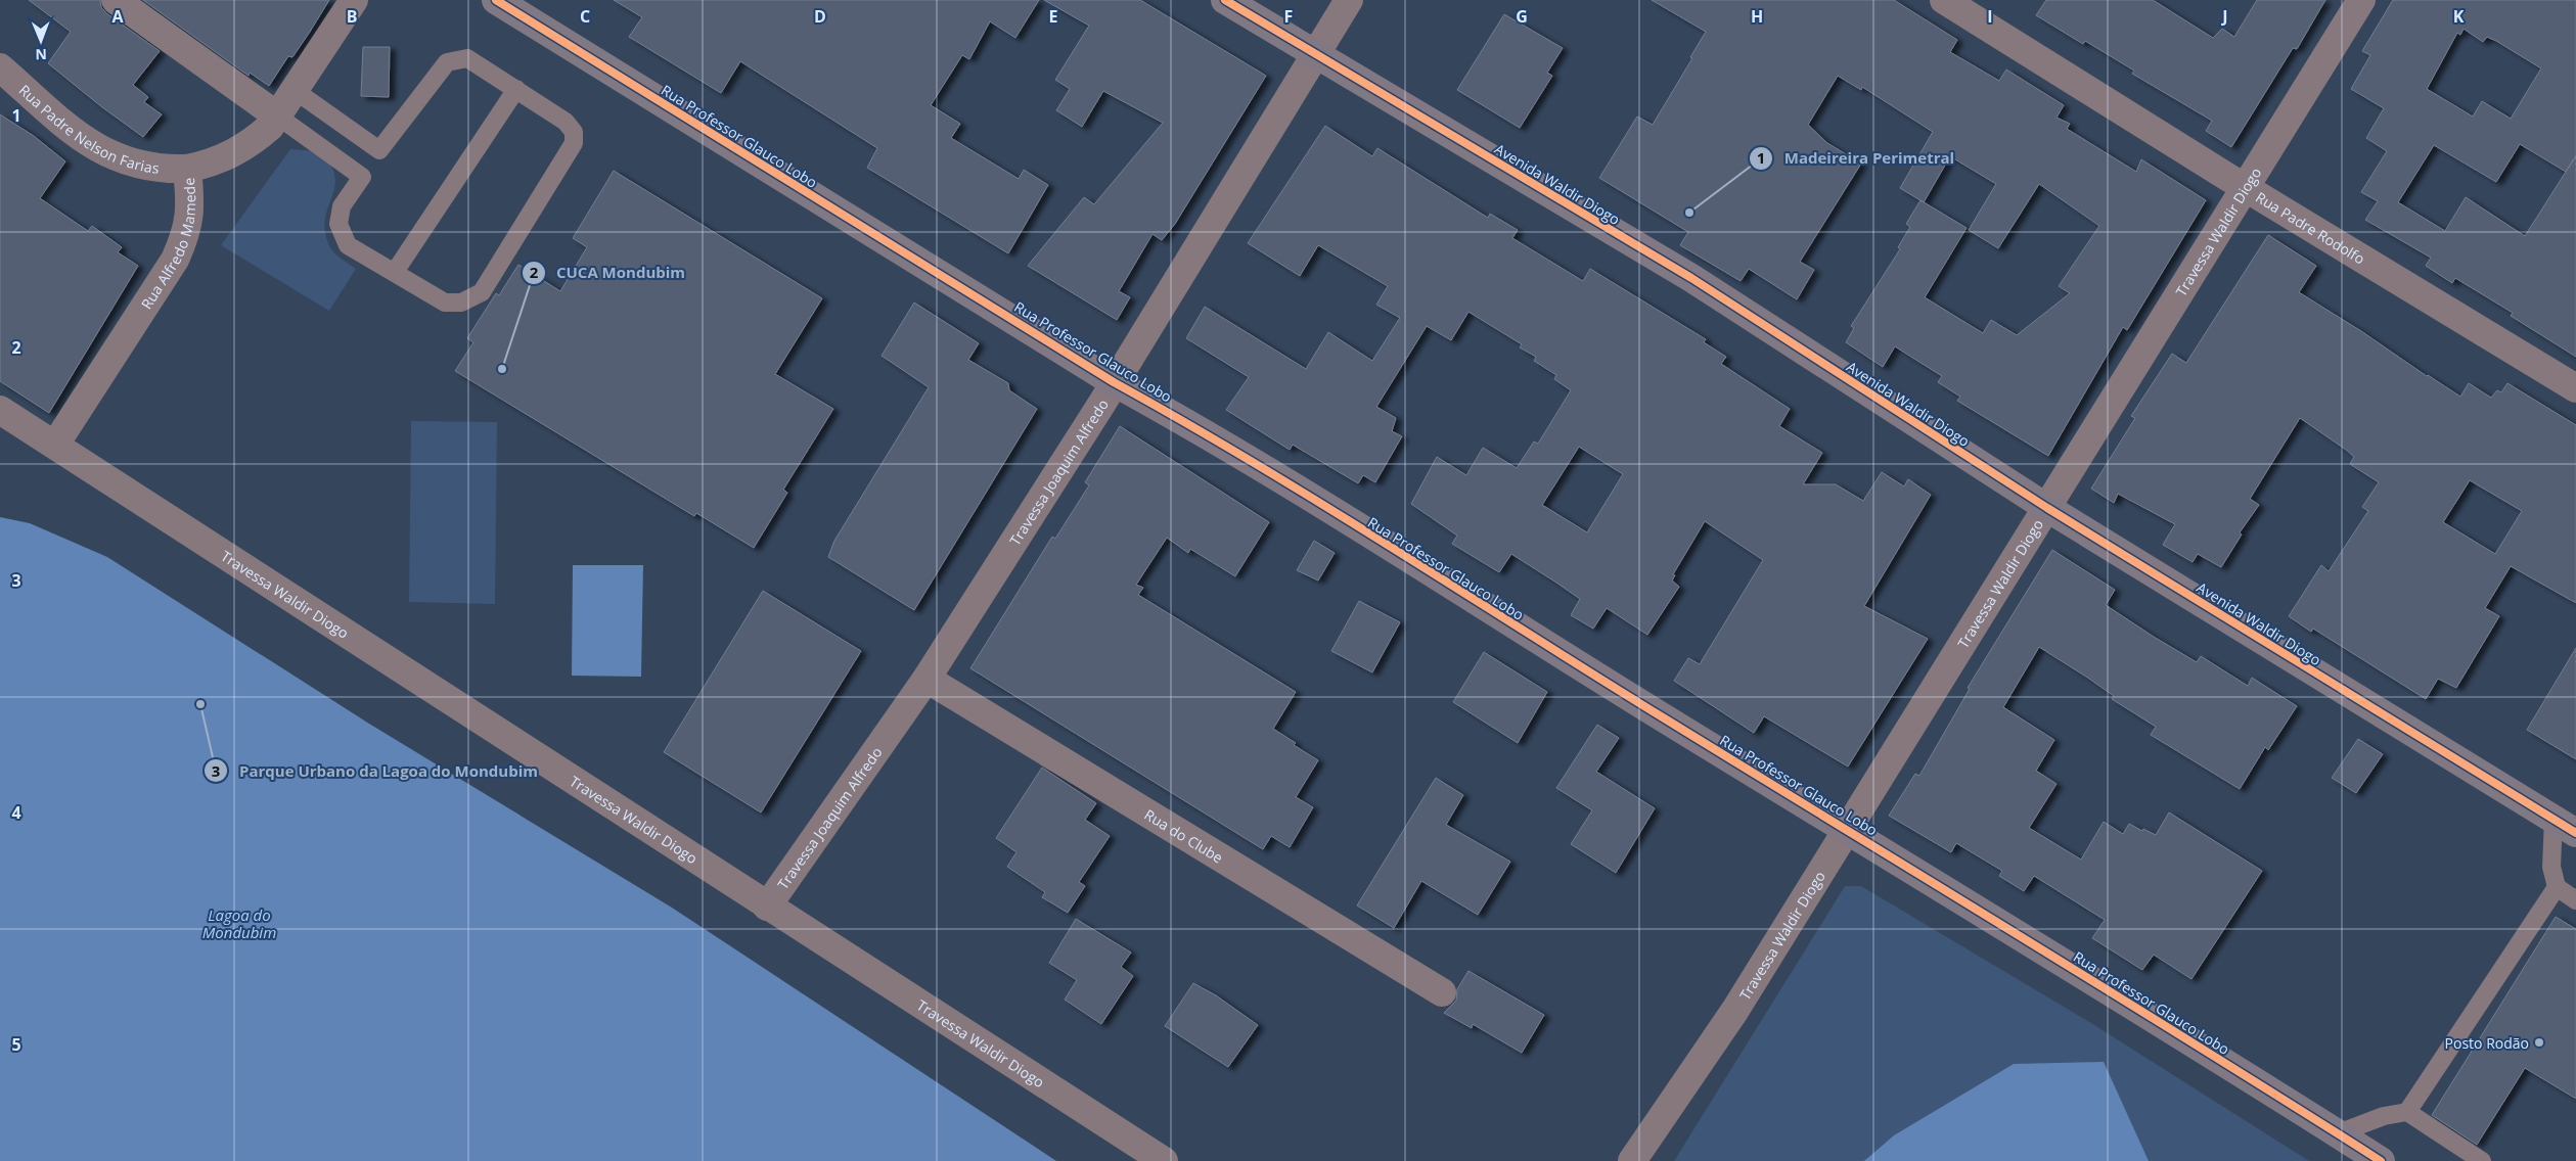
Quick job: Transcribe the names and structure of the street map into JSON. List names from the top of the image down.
{
  "streets": {
    "main road": ["Rua Professor Glauco Lobo", "Avenida Waldir Diogo"],
    "street": [
      "Rua Padre Nelson Farias",
      "Rua Padre Rodolfo",
      "Travessa Waldir Diogo",
      "Rua Alfredo Mamede",
      "Travessa Joaquim Alfredo",
      "Rua do Clube"
    ]
  },
  "crossings": [
    ["Rua Padre Nelson Farias", "Rua Alfredo Mamede"],
    ["Rua Professor Glauco Lobo", "Travessa Waldir Diogo"],
    ["Rua Professor Glauco Lobo", "Travessa Joaquim Alfredo"],
    ["Avenida Waldir Diogo", "Travessa Waldir Diogo"],
    ["Avenida Waldir Diogo", "Travessa Joaquim Alfredo"],
    ["Rua Padre Rodolfo", "Travessa Waldir Diogo"],
    ["Travessa Waldir Diogo", "Rua Alfredo Mamede"],
    ["Travessa Waldir Diogo", "Travessa Joaquim Alfredo"],
    ["Travessa Joaquim Alfredo", "Rua do Clube"]
  ],
  "water": ["Lagoa do Mondubim"],
  "places": [
    "Madeireira Perimetral",
    "CUCA Mondubim",
    "Parque Urbano da Lagoa do Mondubim",
    "Posto Rodão"
  ],
  "north": "bottom",
  "grid": {
    "columns": [
      "A",
      "B",
      "C",
      "D",
      "E",
      "F",
      "G",
      "H",
      "I",
      "J",
      "K"
    ],
    "rows": [
      "1",
      "2",
      "3",
      "4",
      "5"
    ]
  }
}
